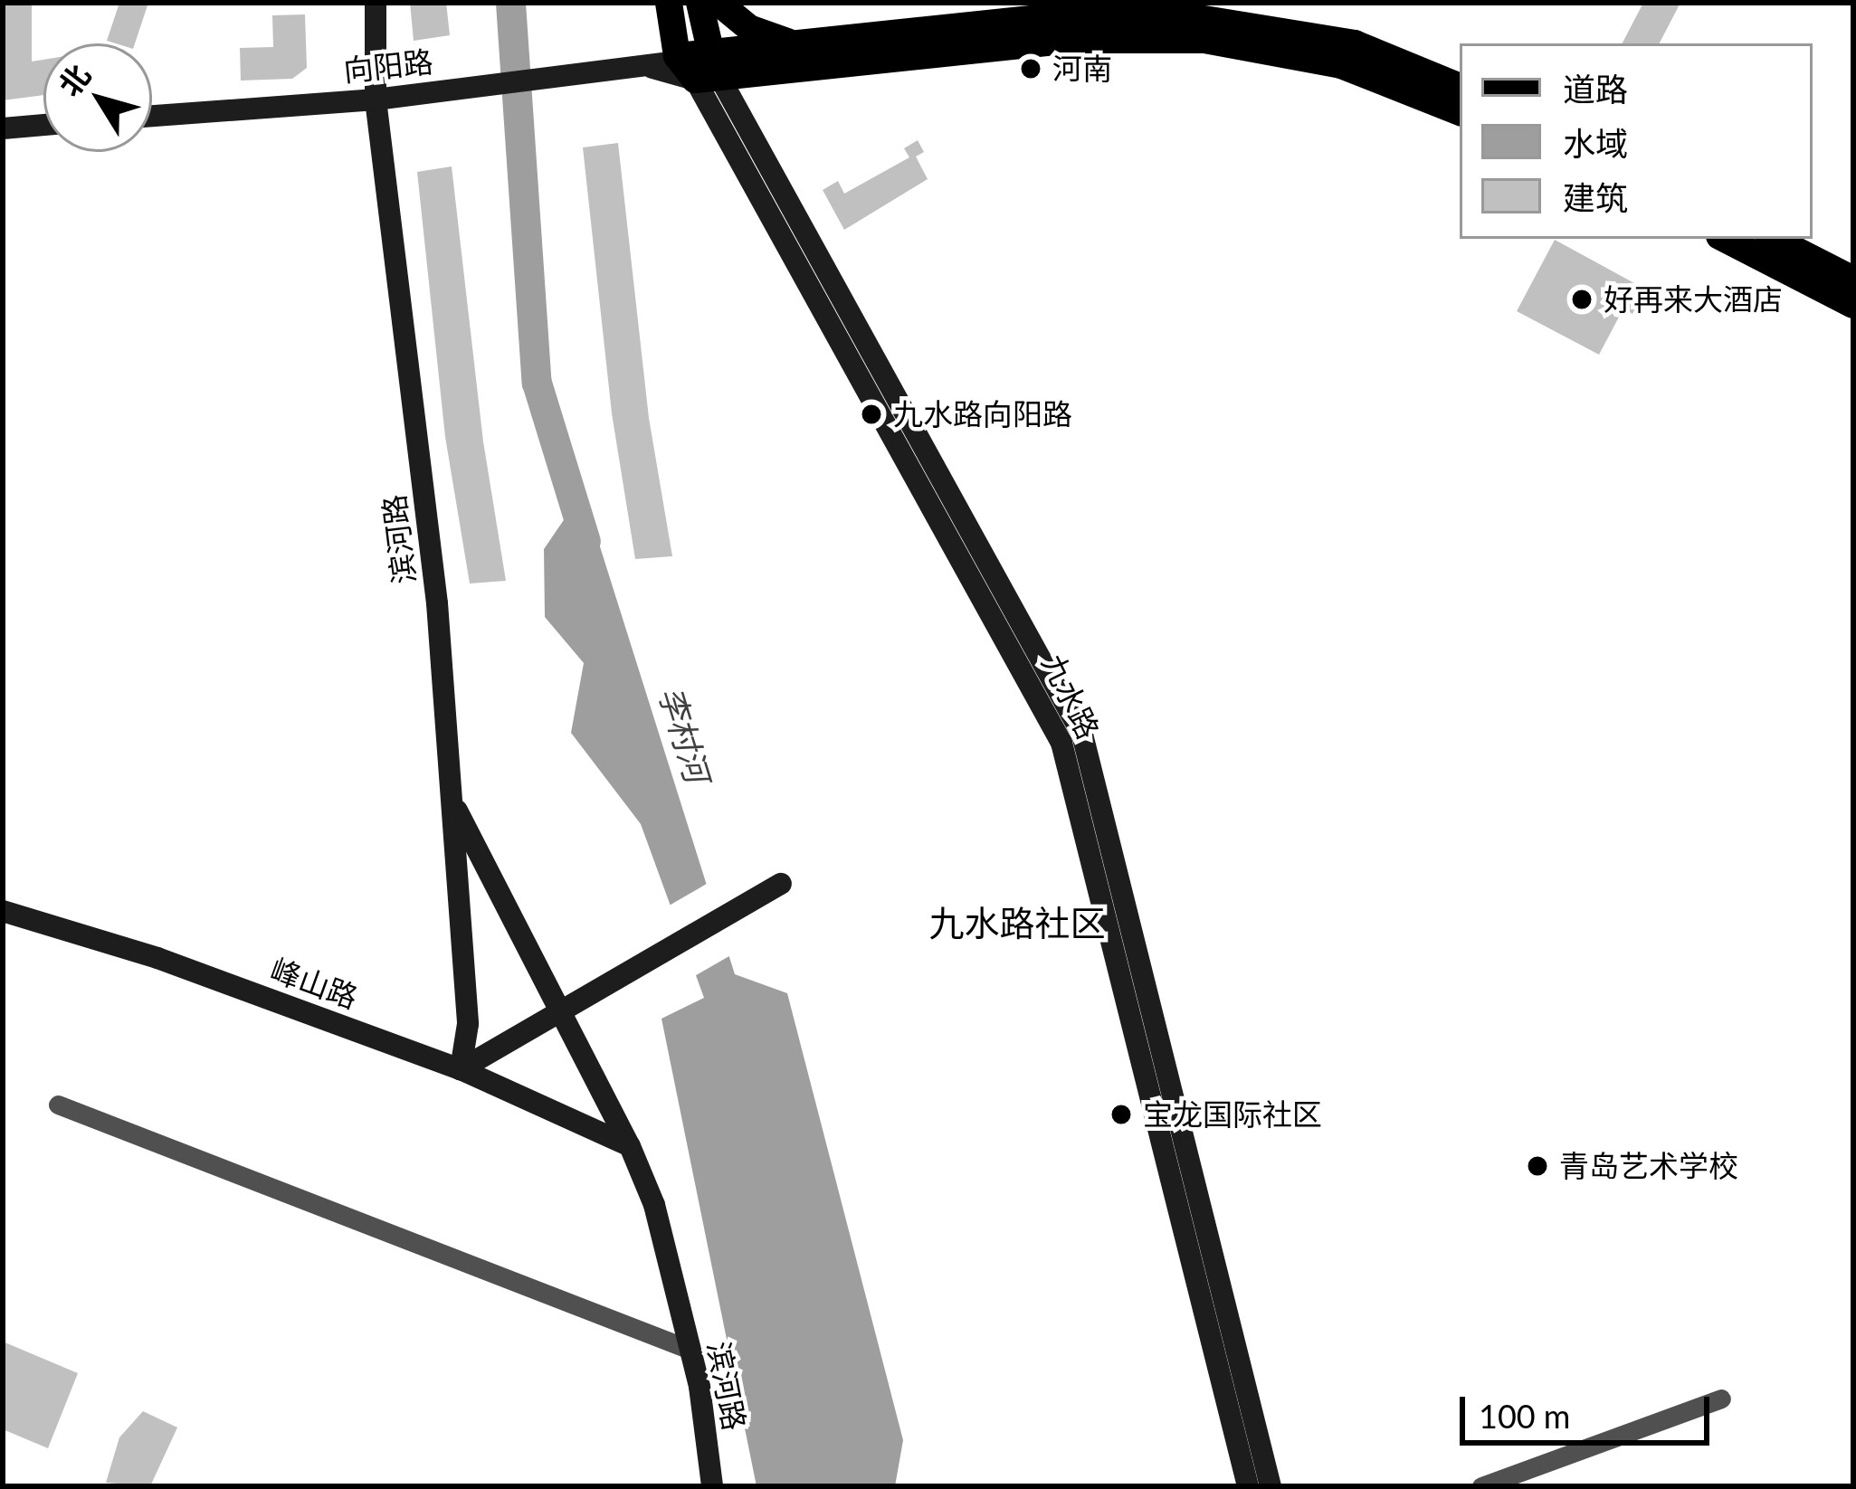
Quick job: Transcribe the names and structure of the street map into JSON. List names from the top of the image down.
{
  "streets": {
    "main road": ["九水路"],
    "street": ["向阳路", "滨河路", "峰山路"]
  },
  "crossings": [
    ["向阳路", "滨河路"],
    ["滨河路", "峰山路"]
  ],
  "districts": ["九水路社区"],
  "water": ["李村河"],
  "places": [
    "河南",
    "好再来大酒店",
    "九水路向阳路",
    "宝龙国际社区",
    "青岛艺术学校"
  ],
  "legend": ["道路", "水域", "建筑"],
  "scale_bar": "100 m",
  "north": "top left"
}
